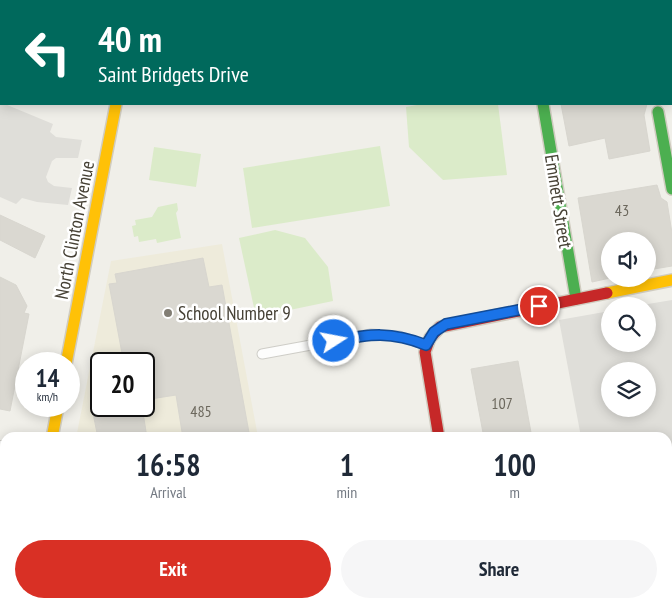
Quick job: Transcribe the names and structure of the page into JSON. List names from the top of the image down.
{
  "streets": {
    "street": ["Emmett Street", "North Clinton Avenue"]
  },
  "places": ["School Number 9"],
  "house_numbers": ["43", "107", "485"],
  "page": {
    "turn": ["40 m", "Saint Bridgets Drive"],
    "speed": "14 km/h",
    "limit": "20",
    "eta": [
      "16:58",
      "Arrival",
      "1",
      "min",
      "100",
      "m"
    ],
    "buttons": ["Exit", "Share"]
  }
}
